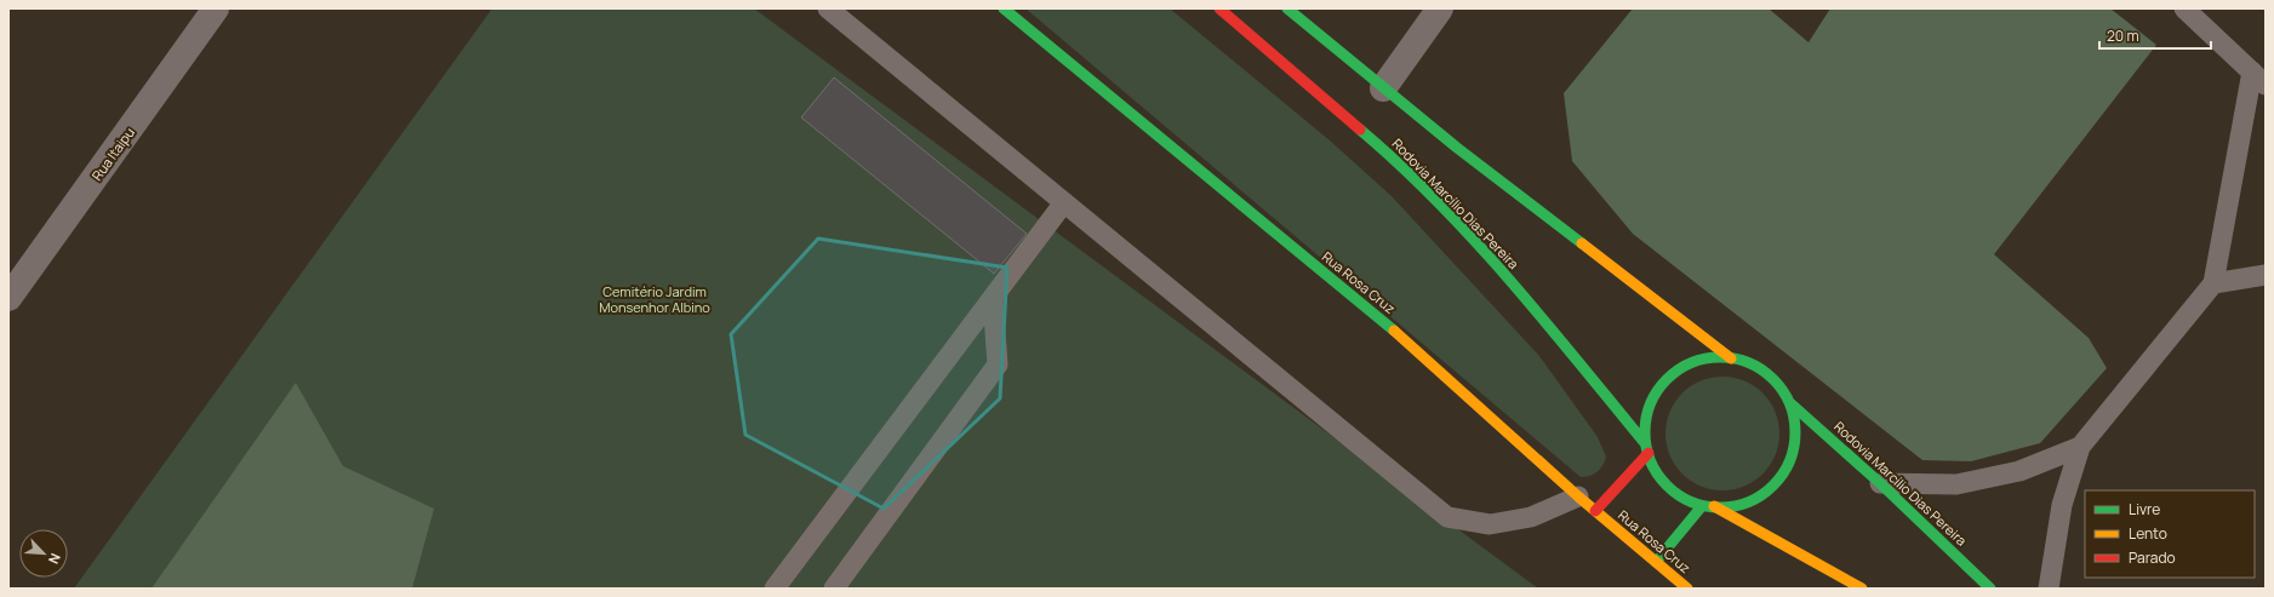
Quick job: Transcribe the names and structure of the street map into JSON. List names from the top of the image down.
{
  "streets": {
    "main road": ["Rodovia Marcílio Dias Pereira", "Rua Rosa Cruz"],
    "street": ["Rua Itaipu"]
  },
  "parks": ["Cemitério Jardim Monsenhor Albino"],
  "legend": ["Livre", "Lento", "Parado"],
  "scale_bar": "20 m",
  "north": "bottom right"
}
